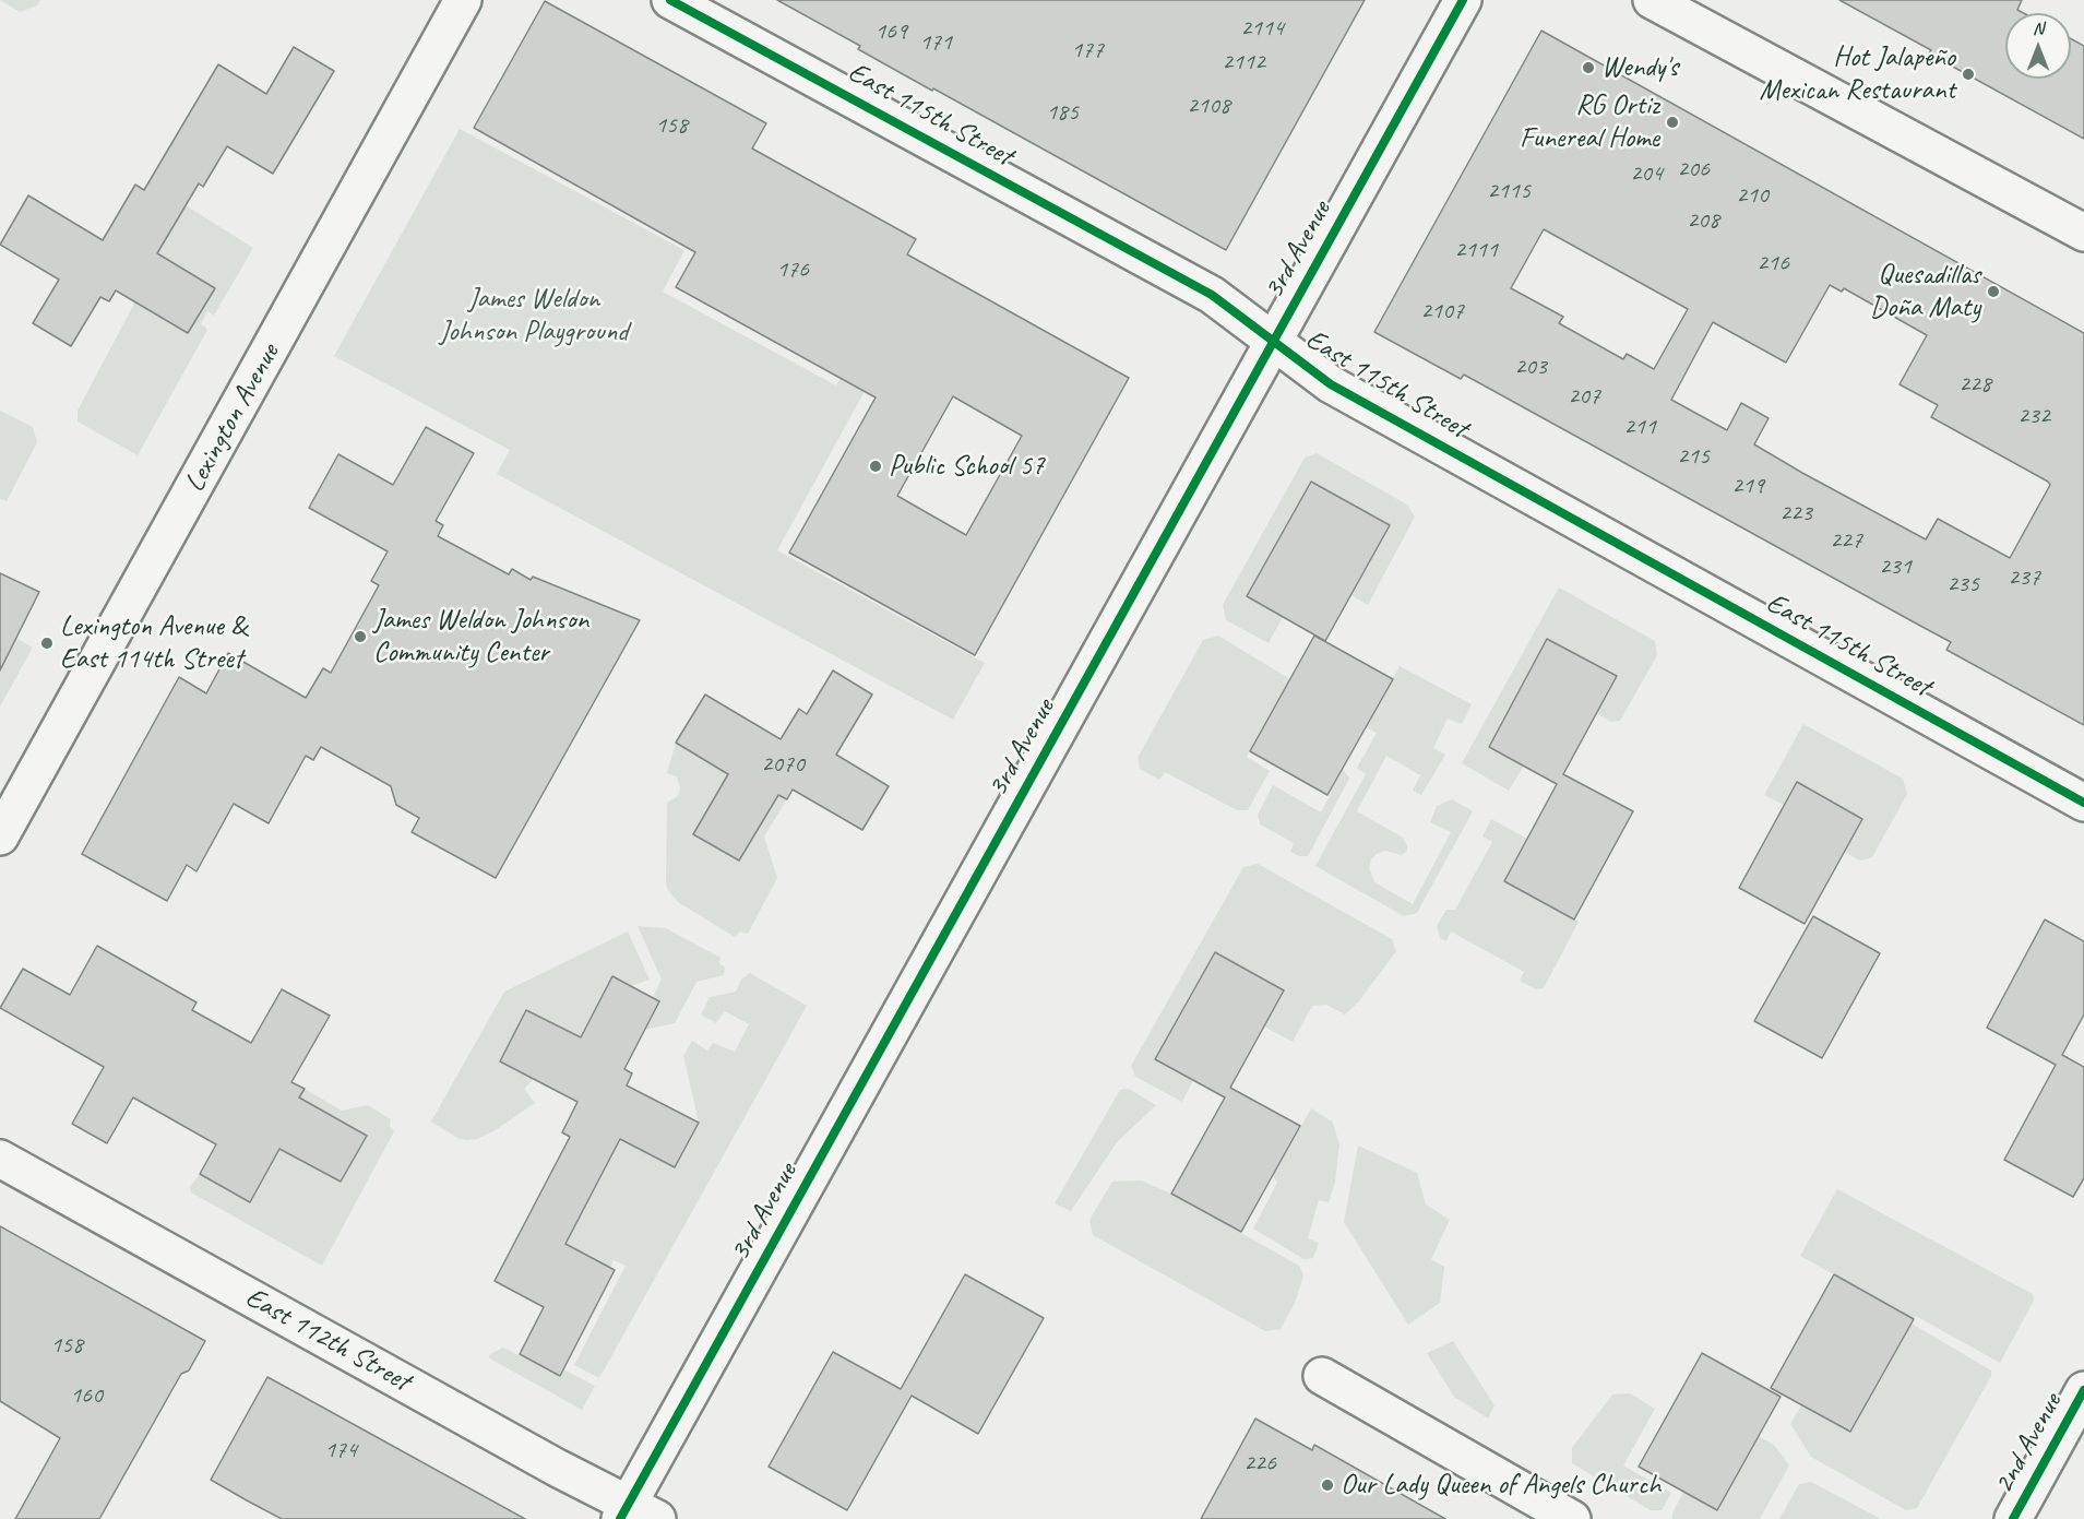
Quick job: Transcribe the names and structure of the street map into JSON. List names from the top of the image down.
{
  "streets": {
    "street": [
      "East 115th Street",
      "3rd Avenue",
      "Lexington Avenue",
      "East 112th Street",
      "2nd Avenue"
    ]
  },
  "crossings": [
    ["East 115th Street", "3rd Avenue"],
    ["3rd Avenue", "East 112th Street"]
  ],
  "parks": ["James Weldon Johnson Playground"],
  "places": [
    "Wendy's",
    "Hot Jalapeño Mexican Restaurant",
    "RG Ortiz Funereal Home",
    "Quesadillas Doña Maty",
    "Public School 57",
    "James Weldon Johnson Community Center",
    "Lexington Avenue & East 114th Street",
    "Our Lady Queen of Angels Church"
  ],
  "house_numbers": [
    "2114",
    "169",
    "171",
    "177",
    "2112",
    "2108",
    "185",
    "158",
    "206",
    "204",
    "2115",
    "210",
    "208",
    "2111",
    "216",
    "176",
    "2107",
    "203",
    "228",
    "207",
    "232",
    "211",
    "215",
    "219",
    "223",
    "227",
    "231",
    "237",
    "235",
    "2070",
    "158",
    "160",
    "174",
    "226"
  ],
  "north": "top"
}
